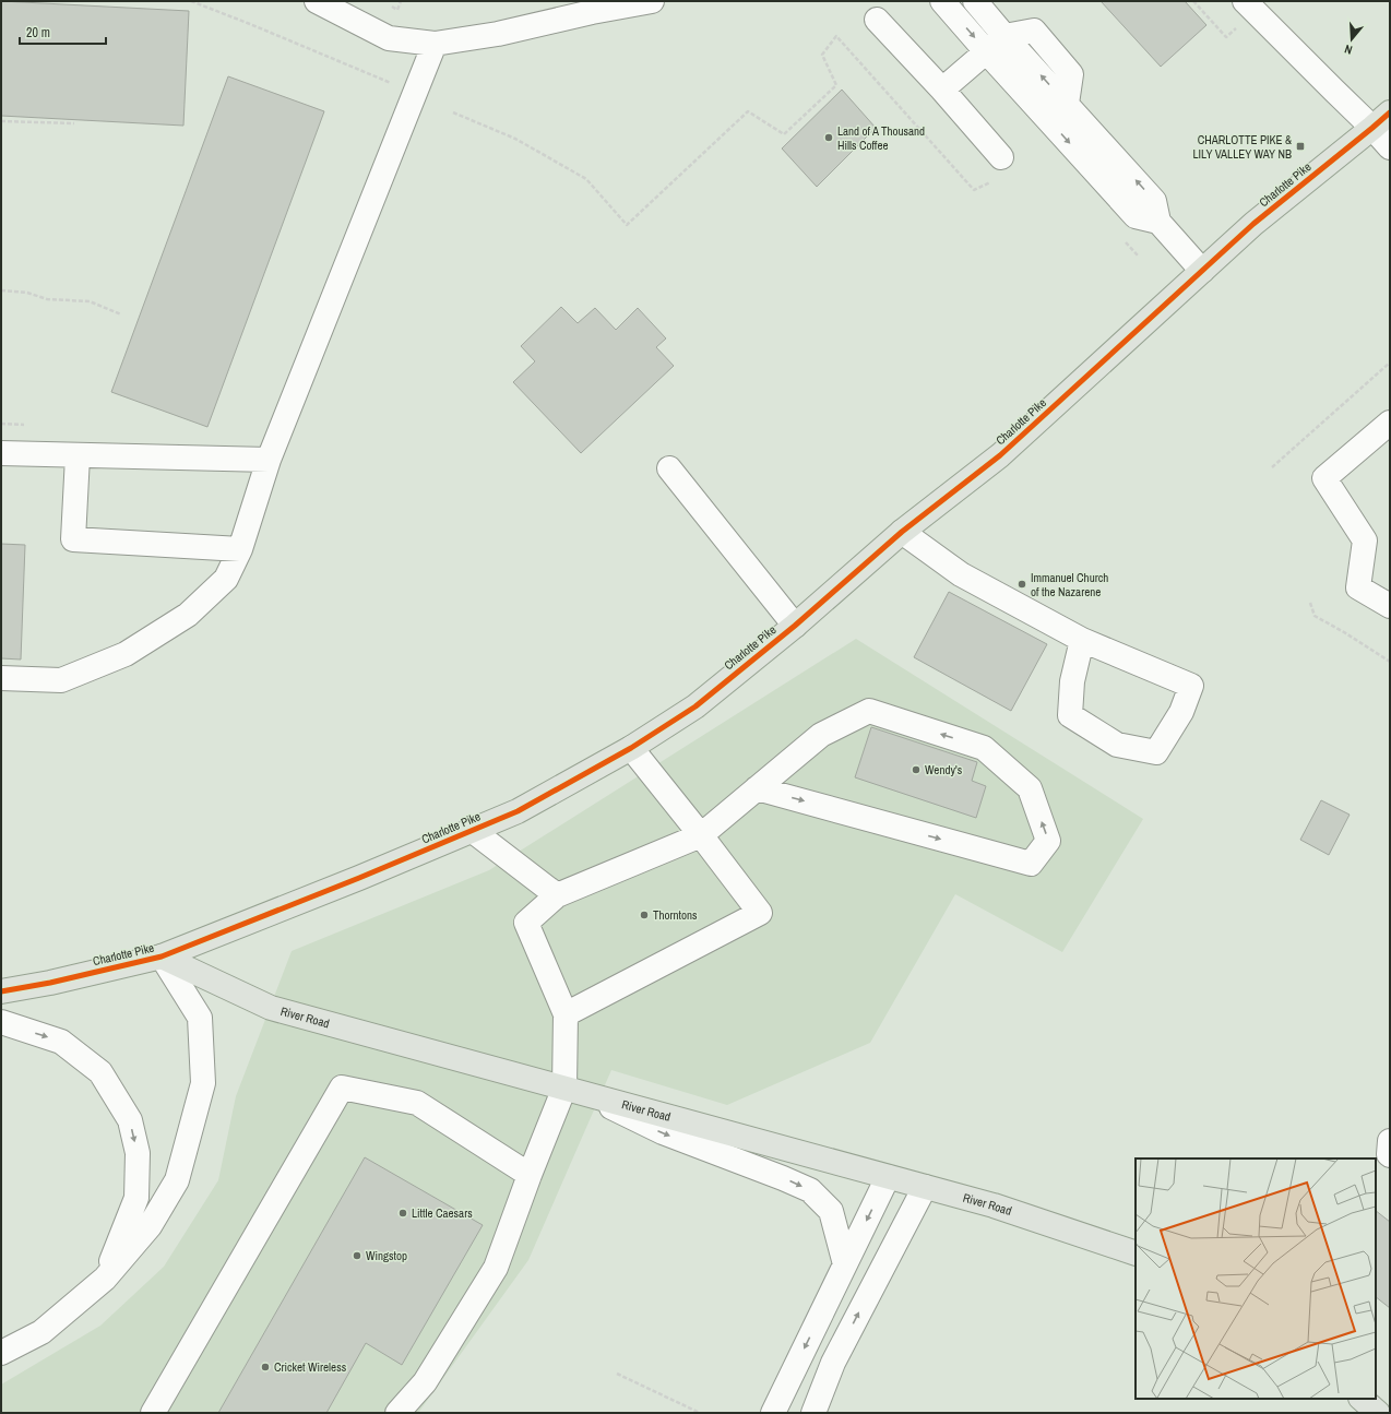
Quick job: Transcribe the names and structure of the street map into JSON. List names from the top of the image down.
{
  "streets": {
    "main road": ["Charlotte Pike", "River Road"]
  },
  "crossings": [
    ["Charlotte Pike", "River Road"]
  ],
  "places": {
    "other": [
      "Land of A Thousand Hills Coffee",
      "Immanuel Church of the Nazarene",
      "Wendy's",
      "Thorntons",
      "Little Caesars",
      "Wingstop",
      "Cricket Wireless"
    ],
    "transit": ["CHARLOTTE PIKE & LILY VALLEY WAY NB"]
  },
  "scale_bar": "20 m",
  "north": "bottom"
}
